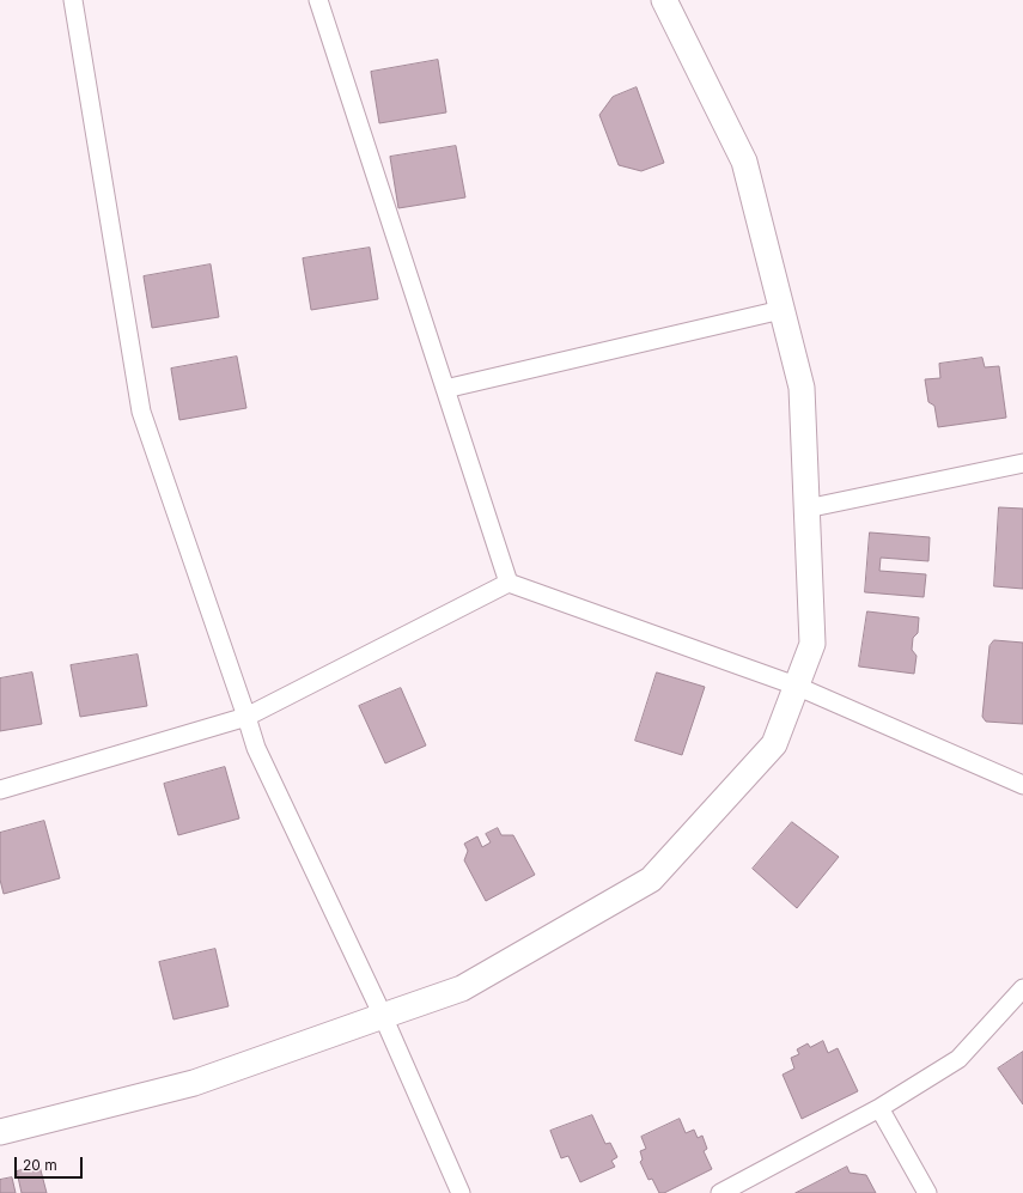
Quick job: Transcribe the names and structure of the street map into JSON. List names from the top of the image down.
{
  "scale_bar": "20 m"
}
